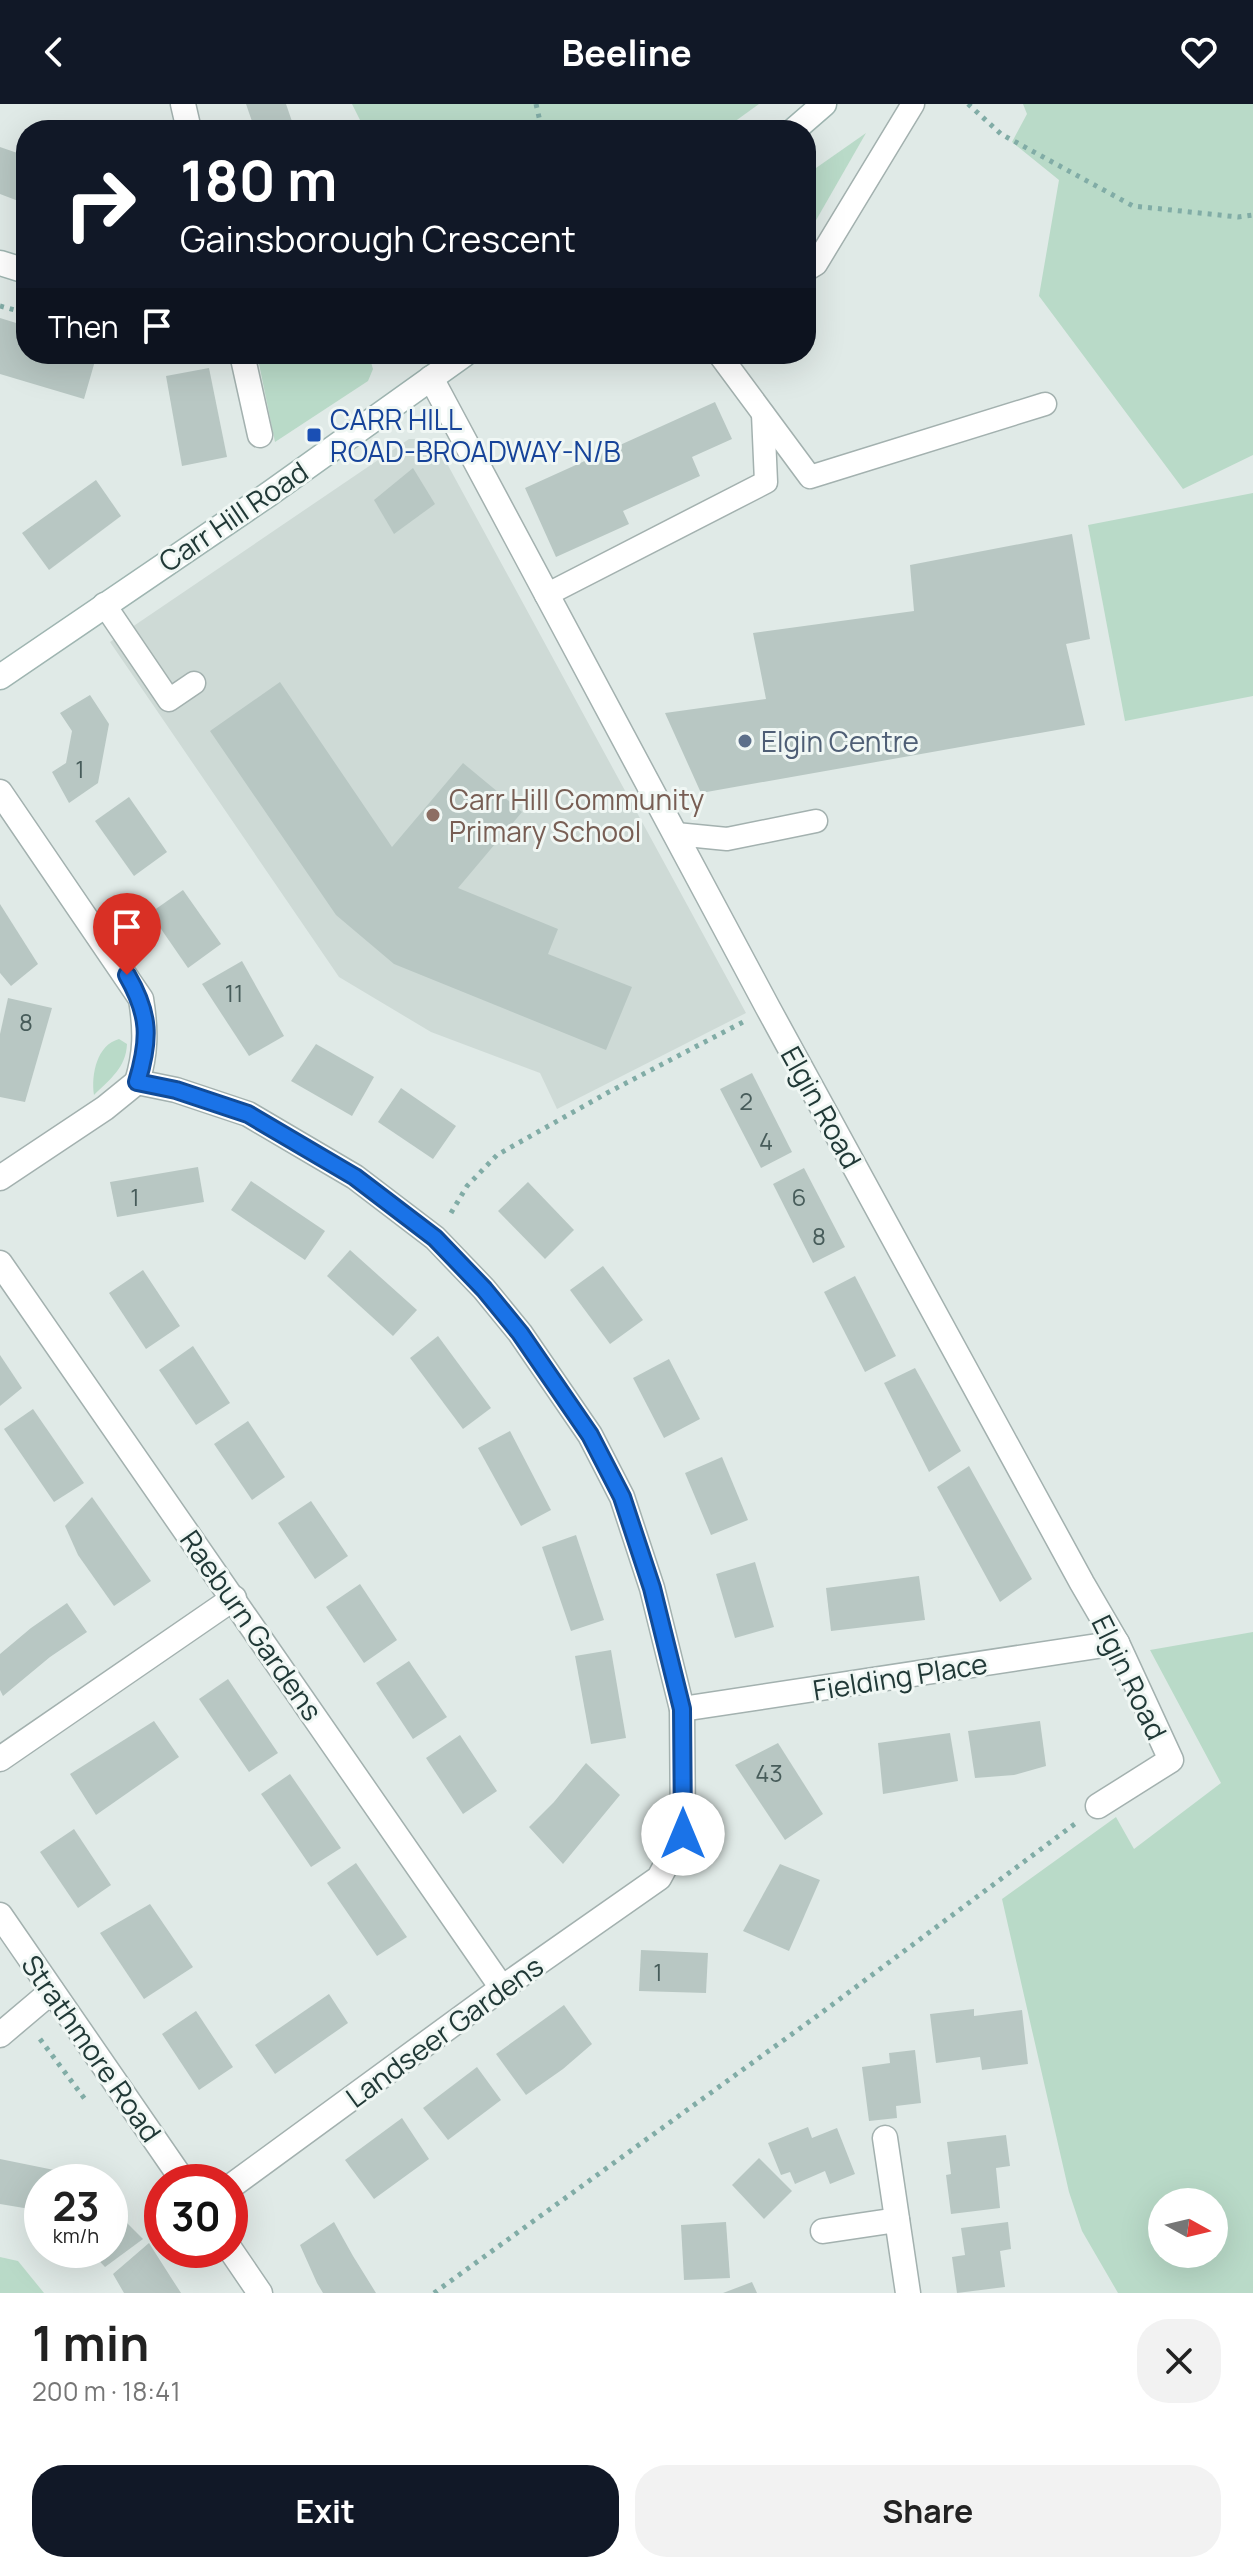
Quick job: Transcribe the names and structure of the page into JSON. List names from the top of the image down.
{
  "streets": {
    "street": [
      "Carr Hill Road",
      "Elgin Road",
      "Raeburn Gardens",
      "Fielding Place",
      "Landseer Gardens",
      "Strathmore Road"
    ]
  },
  "crossings": [
    ["Carr Hill Road", "Elgin Road"],
    ["Elgin Road", "Fielding Place"],
    ["Raeburn Gardens", "Landseer Gardens"],
    ["Fielding Place", "Landseer Gardens"]
  ],
  "places": {
    "transit": ["CARR HILL ROAD-BROADWAY-N/B"],
    "other": ["Elgin Centre", "Carr Hill Community Primary School"]
  },
  "house_numbers": [
    "1",
    "11",
    "8",
    "2",
    "4",
    "1",
    "6",
    "8",
    "43",
    "1"
  ],
  "north": "right",
  "page": {
    "header": "Beeline",
    "turn": ["180 m", "Gainsborough Crescent"],
    "then": "Then",
    "speed": "23 km/h",
    "limit": "30",
    "heading": ["1 min", "200 m · 18:41"],
    "buttons": ["Exit", "Share"]
  }
}
